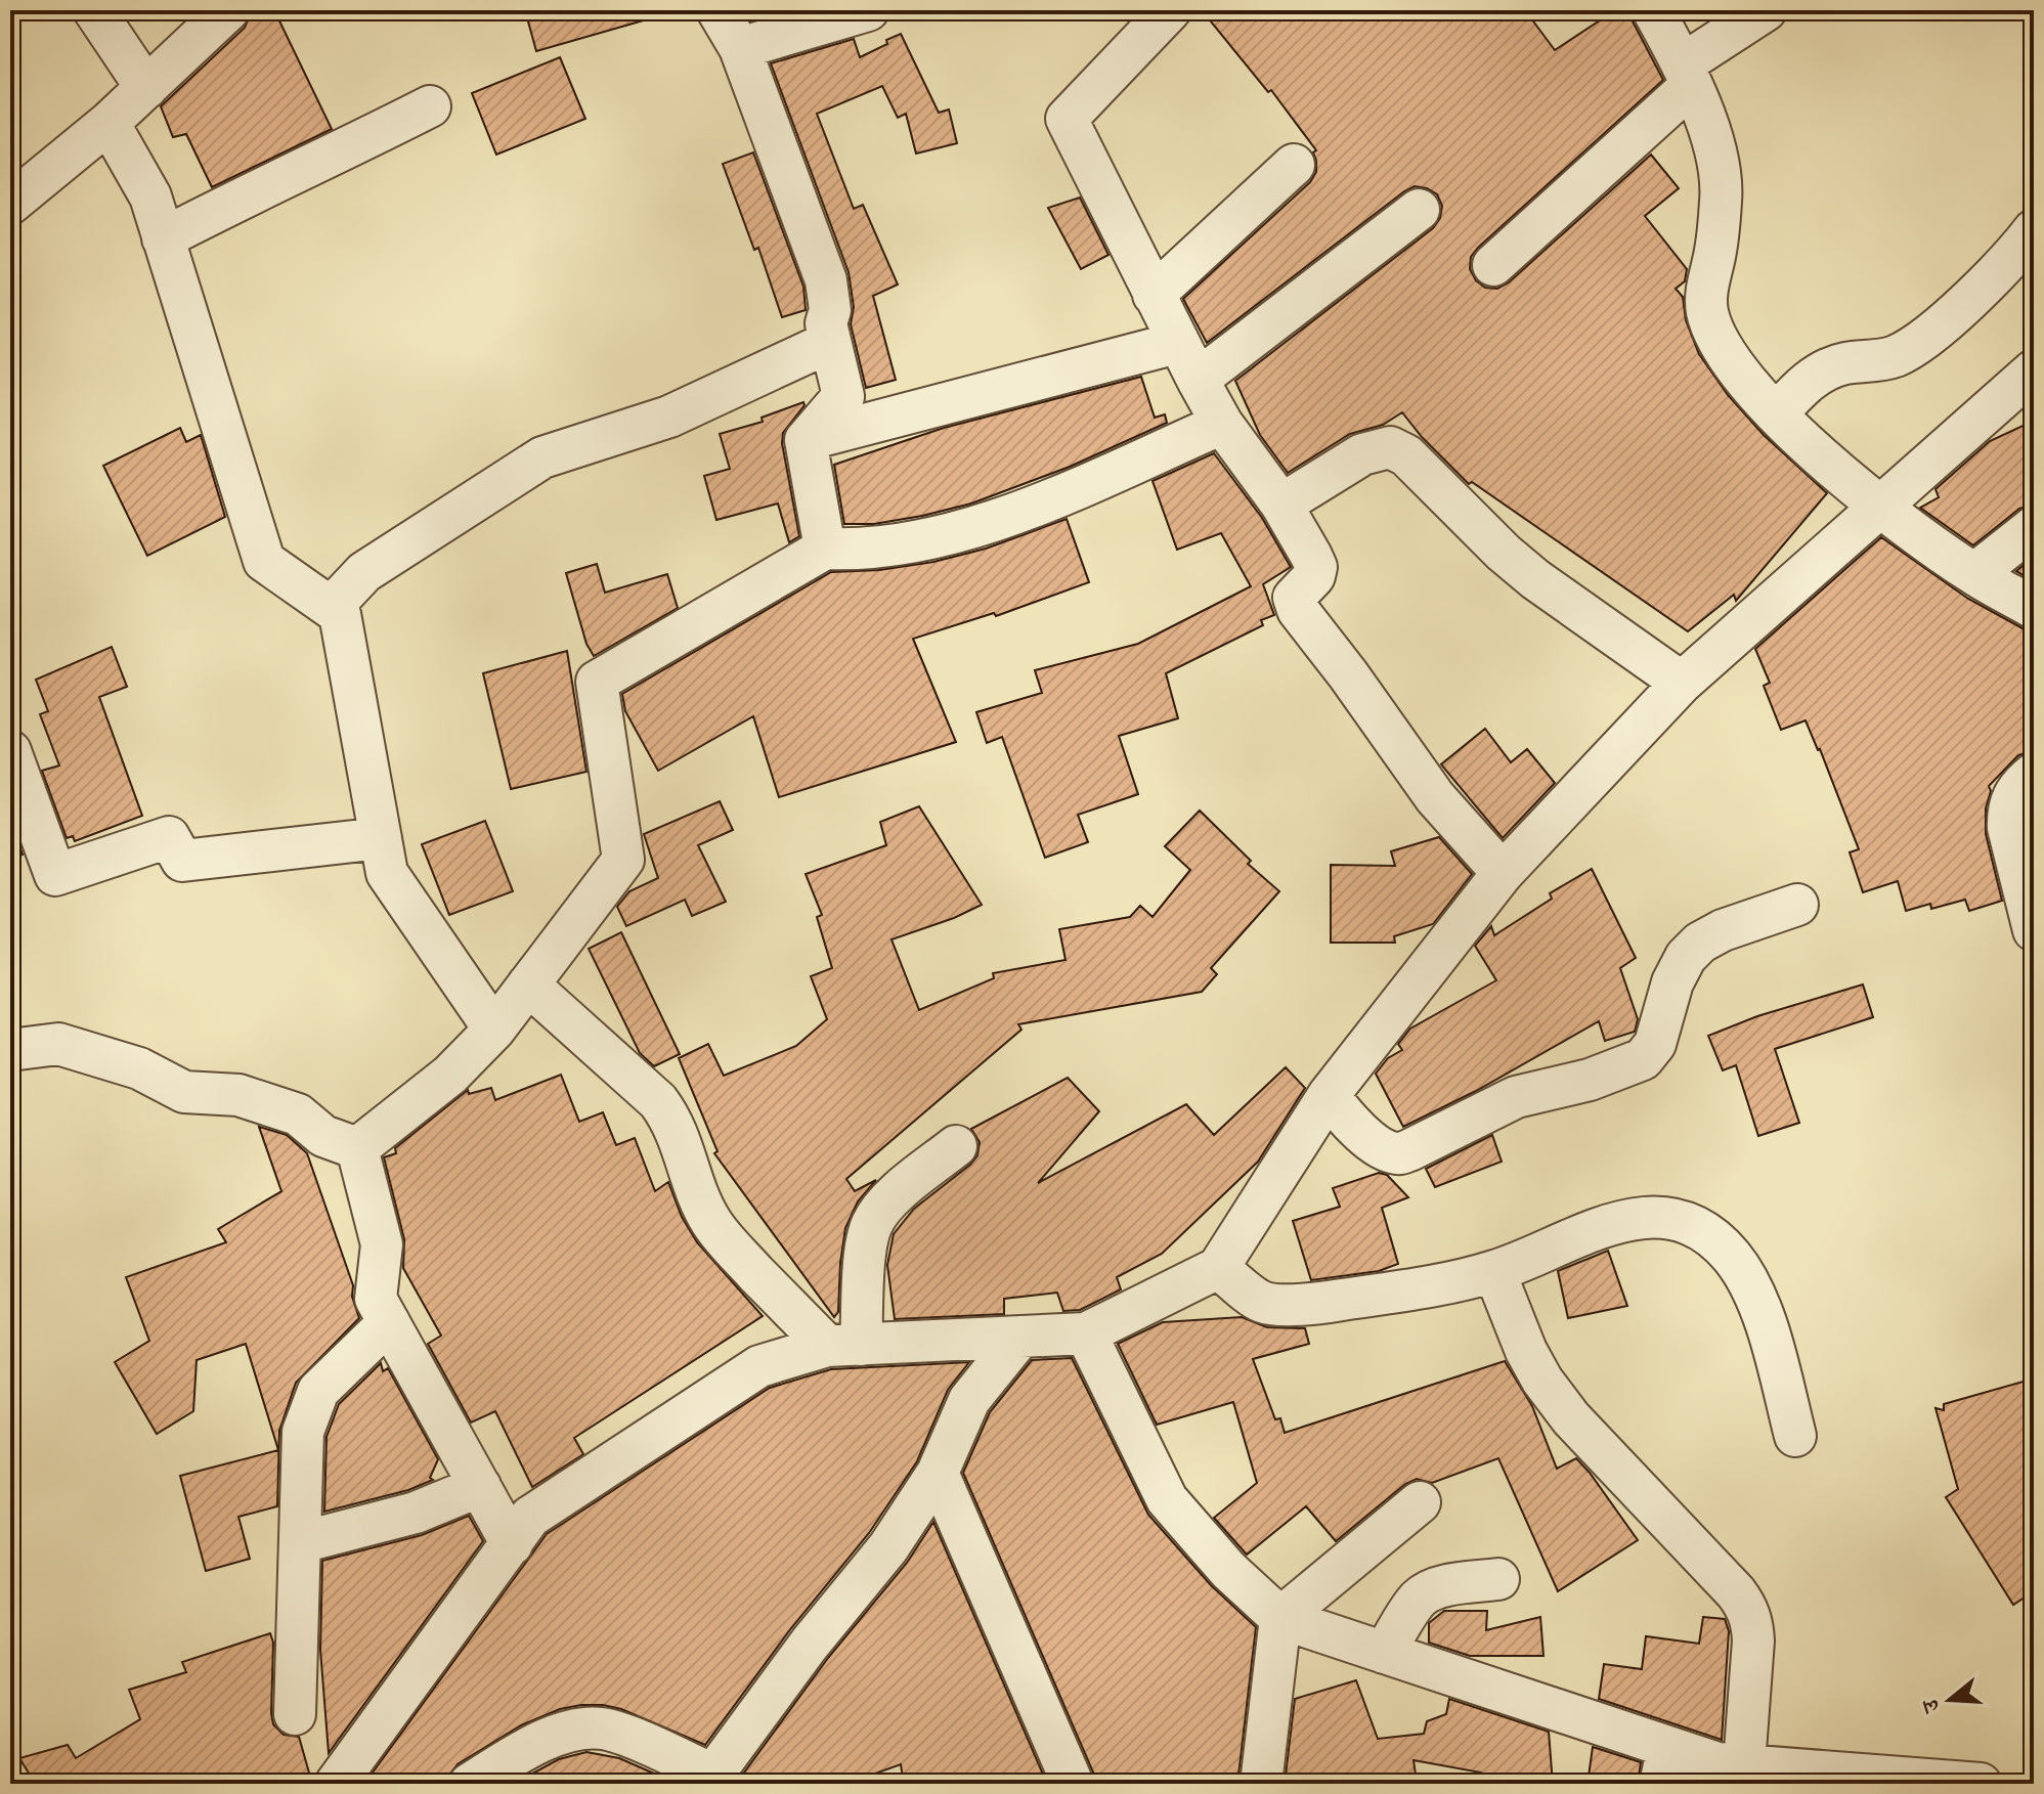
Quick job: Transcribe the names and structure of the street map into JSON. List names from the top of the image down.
{
  "north": "left"
}
